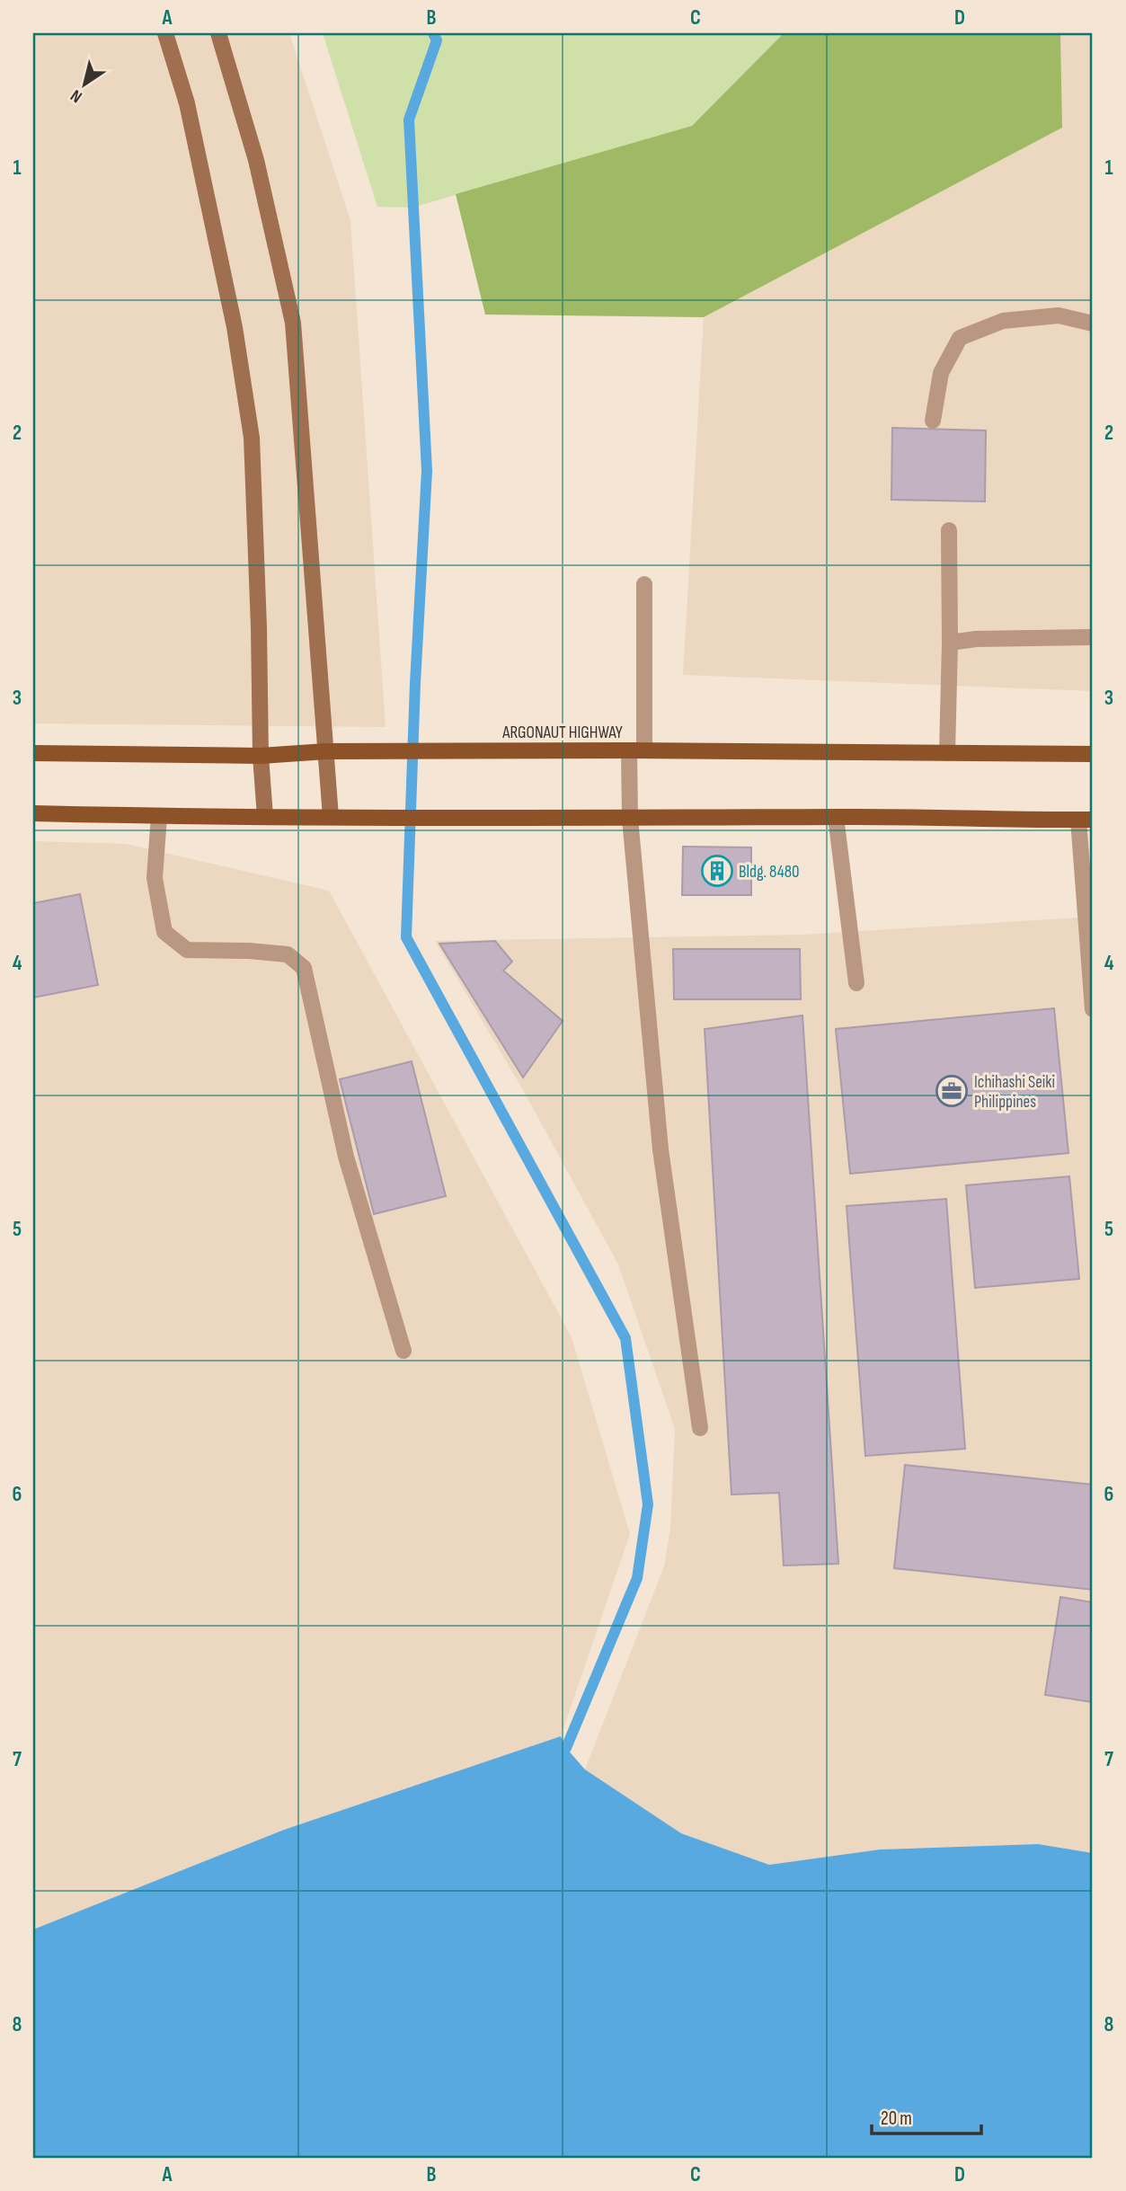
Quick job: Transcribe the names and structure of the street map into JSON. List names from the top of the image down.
{
  "streets": {
    "main road": ["ARGONAUT HIGHWAY"]
  },
  "places": {
    "building": ["Bldg. 8480"],
    "office": ["Ichihashi Seiki Philippines"]
  },
  "scale_bar": "20 m",
  "north": "bottom left",
  "grid": {
    "columns": [
      "A",
      "B",
      "C",
      "D"
    ],
    "rows": [
      "1",
      "2",
      "3",
      "4",
      "5",
      "6",
      "7",
      "8"
    ]
  }
}
